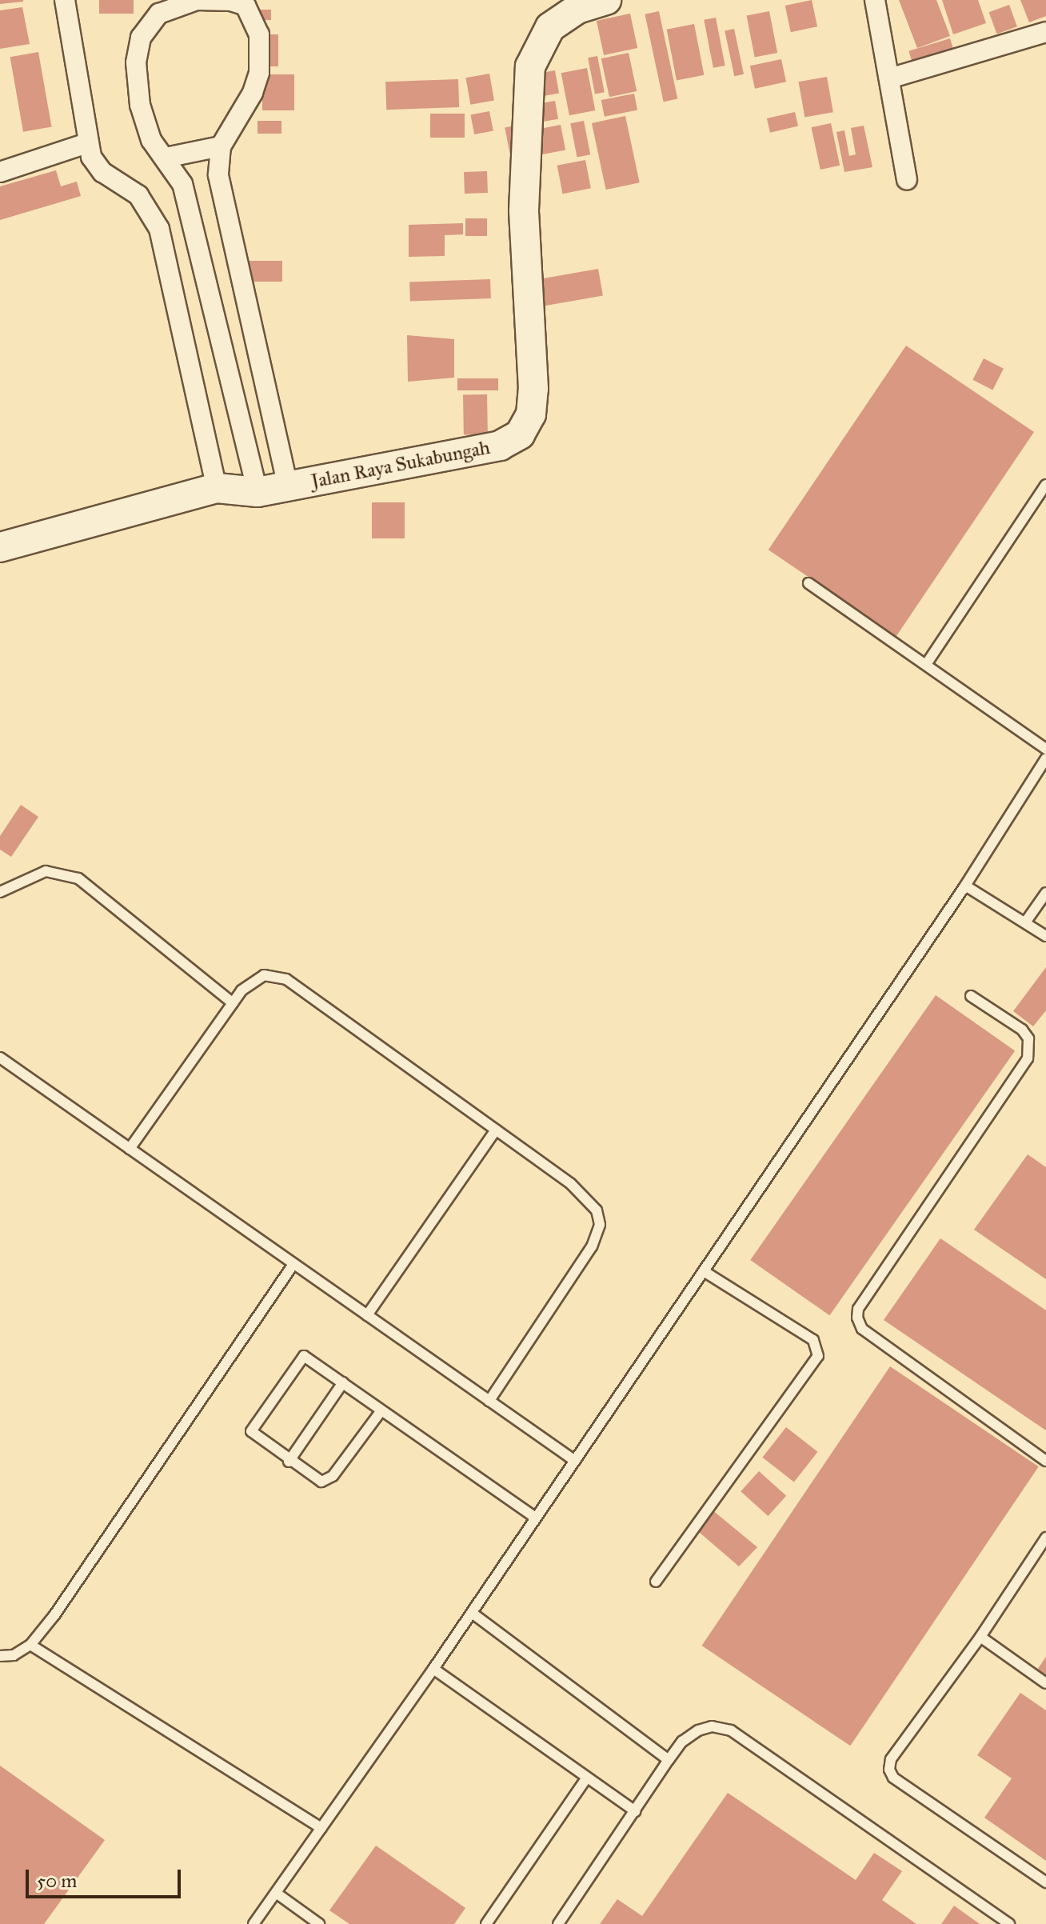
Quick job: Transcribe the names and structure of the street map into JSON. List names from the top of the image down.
{
  "streets": {
    "street": ["Jalan Raya Sukabungah"]
  },
  "scale_bar": "50 m"
}
